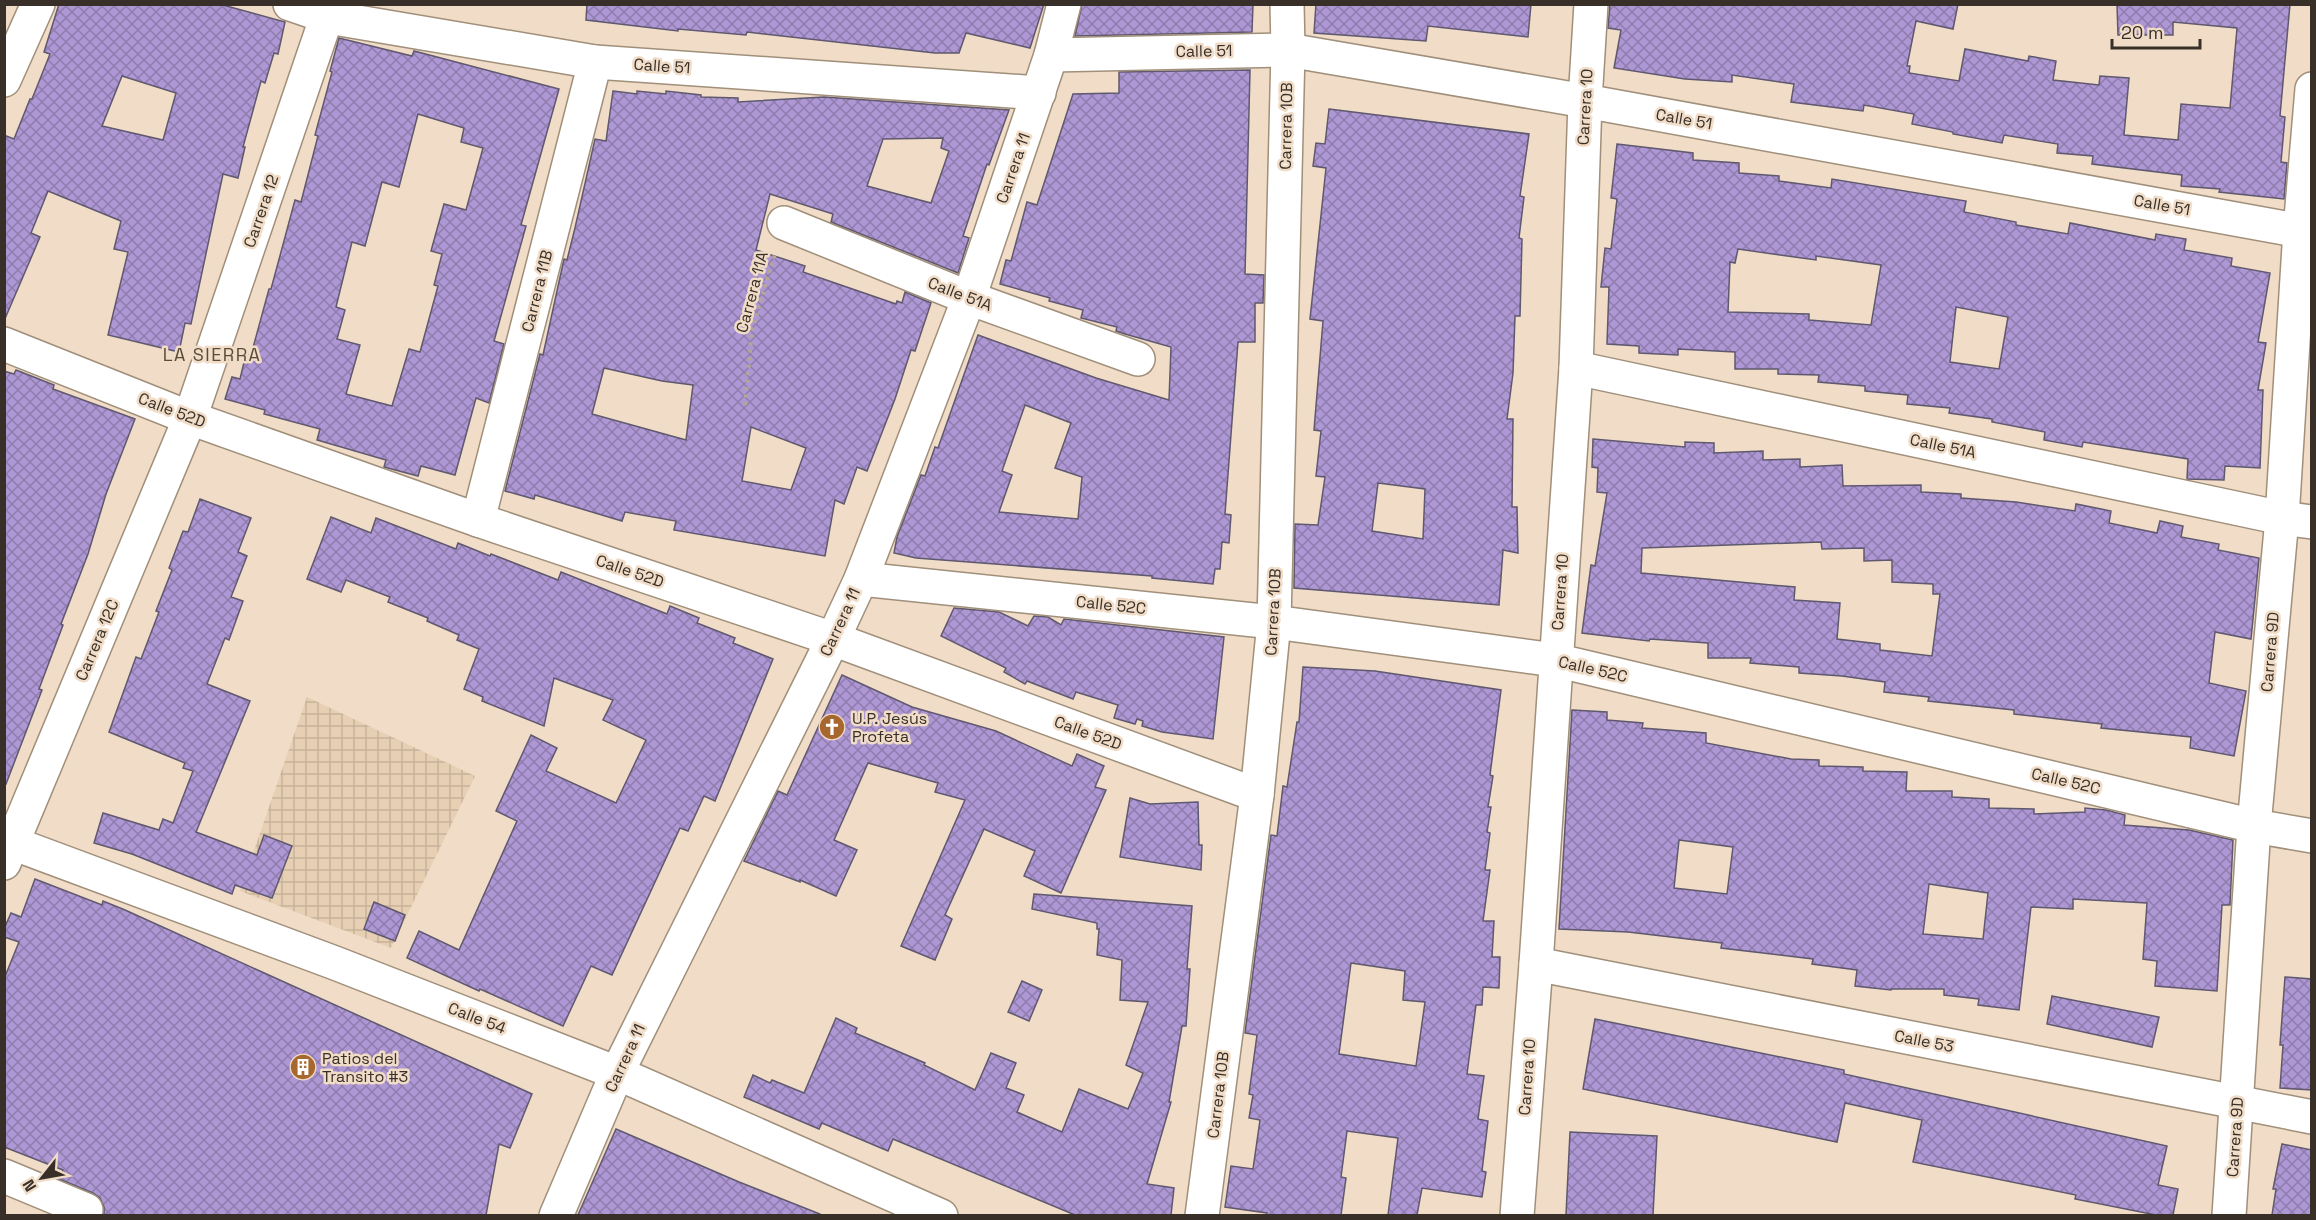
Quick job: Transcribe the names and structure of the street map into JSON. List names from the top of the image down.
{
  "streets": {
    "street": [
      "Calle 51",
      "Carrera 10",
      "Carrera 10B",
      "Carrera 11",
      "Carrera 12",
      "Carrera 11B",
      "Calle 51A",
      "Calle 52D",
      "Calle 52C",
      "Carrera 12C",
      "Carrera 9D",
      "Calle 54",
      "Calle 53"
    ],
    "path": ["Carrera 11A"]
  },
  "crossings": [
    ["Calle 51", "Carrera 10"],
    ["Calle 51", "Carrera 10B"],
    ["Calle 51", "Carrera 11"],
    ["Calle 51", "Carrera 12"],
    ["Calle 51", "Carrera 11B"],
    ["Calle 51", "Carrera 9D"],
    ["Carrera 10", "Calle 51A"],
    ["Carrera 10", "Calle 52C"],
    ["Carrera 10", "Calle 53"],
    ["Carrera 10B", "Calle 52D"],
    ["Carrera 10B", "Calle 52C"],
    ["Carrera 11", "Calle 51A"],
    ["Carrera 11", "Calle 52D"],
    ["Carrera 11", "Calle 52C"],
    ["Carrera 11", "Calle 54"],
    ["Carrera 12", "Calle 52D"],
    ["Carrera 12", "Carrera 12C"],
    ["Carrera 11B", "Calle 52D"],
    ["Carrera 11A", "Calle 51A"],
    ["Calle 51A", "Carrera 9D"],
    ["Calle 52D", "Carrera 12C"],
    ["Calle 52C", "Carrera 9D"],
    ["Carrera 12C", "Calle 54"],
    ["Carrera 9D", "Calle 53"]
  ],
  "districts": ["LA SIERRA"],
  "places": {
    "church": ["U.P. Jesús Profeta"],
    "building": ["Patios del Transito #3"]
  },
  "scale_bar": "20 m",
  "north": "bottom left"
}
